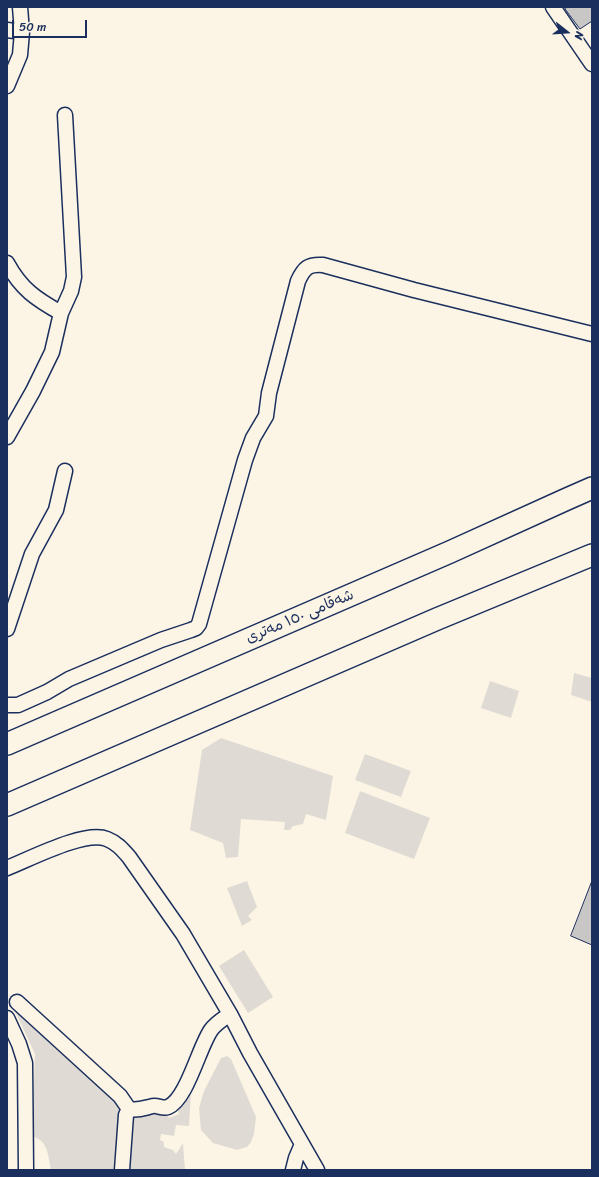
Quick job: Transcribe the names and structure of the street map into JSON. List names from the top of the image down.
{
  "streets": {
    "highway": ["شەقامی ١٥٠ مەتری"]
  },
  "scale_bar": "50 m",
  "north": "right"
}
